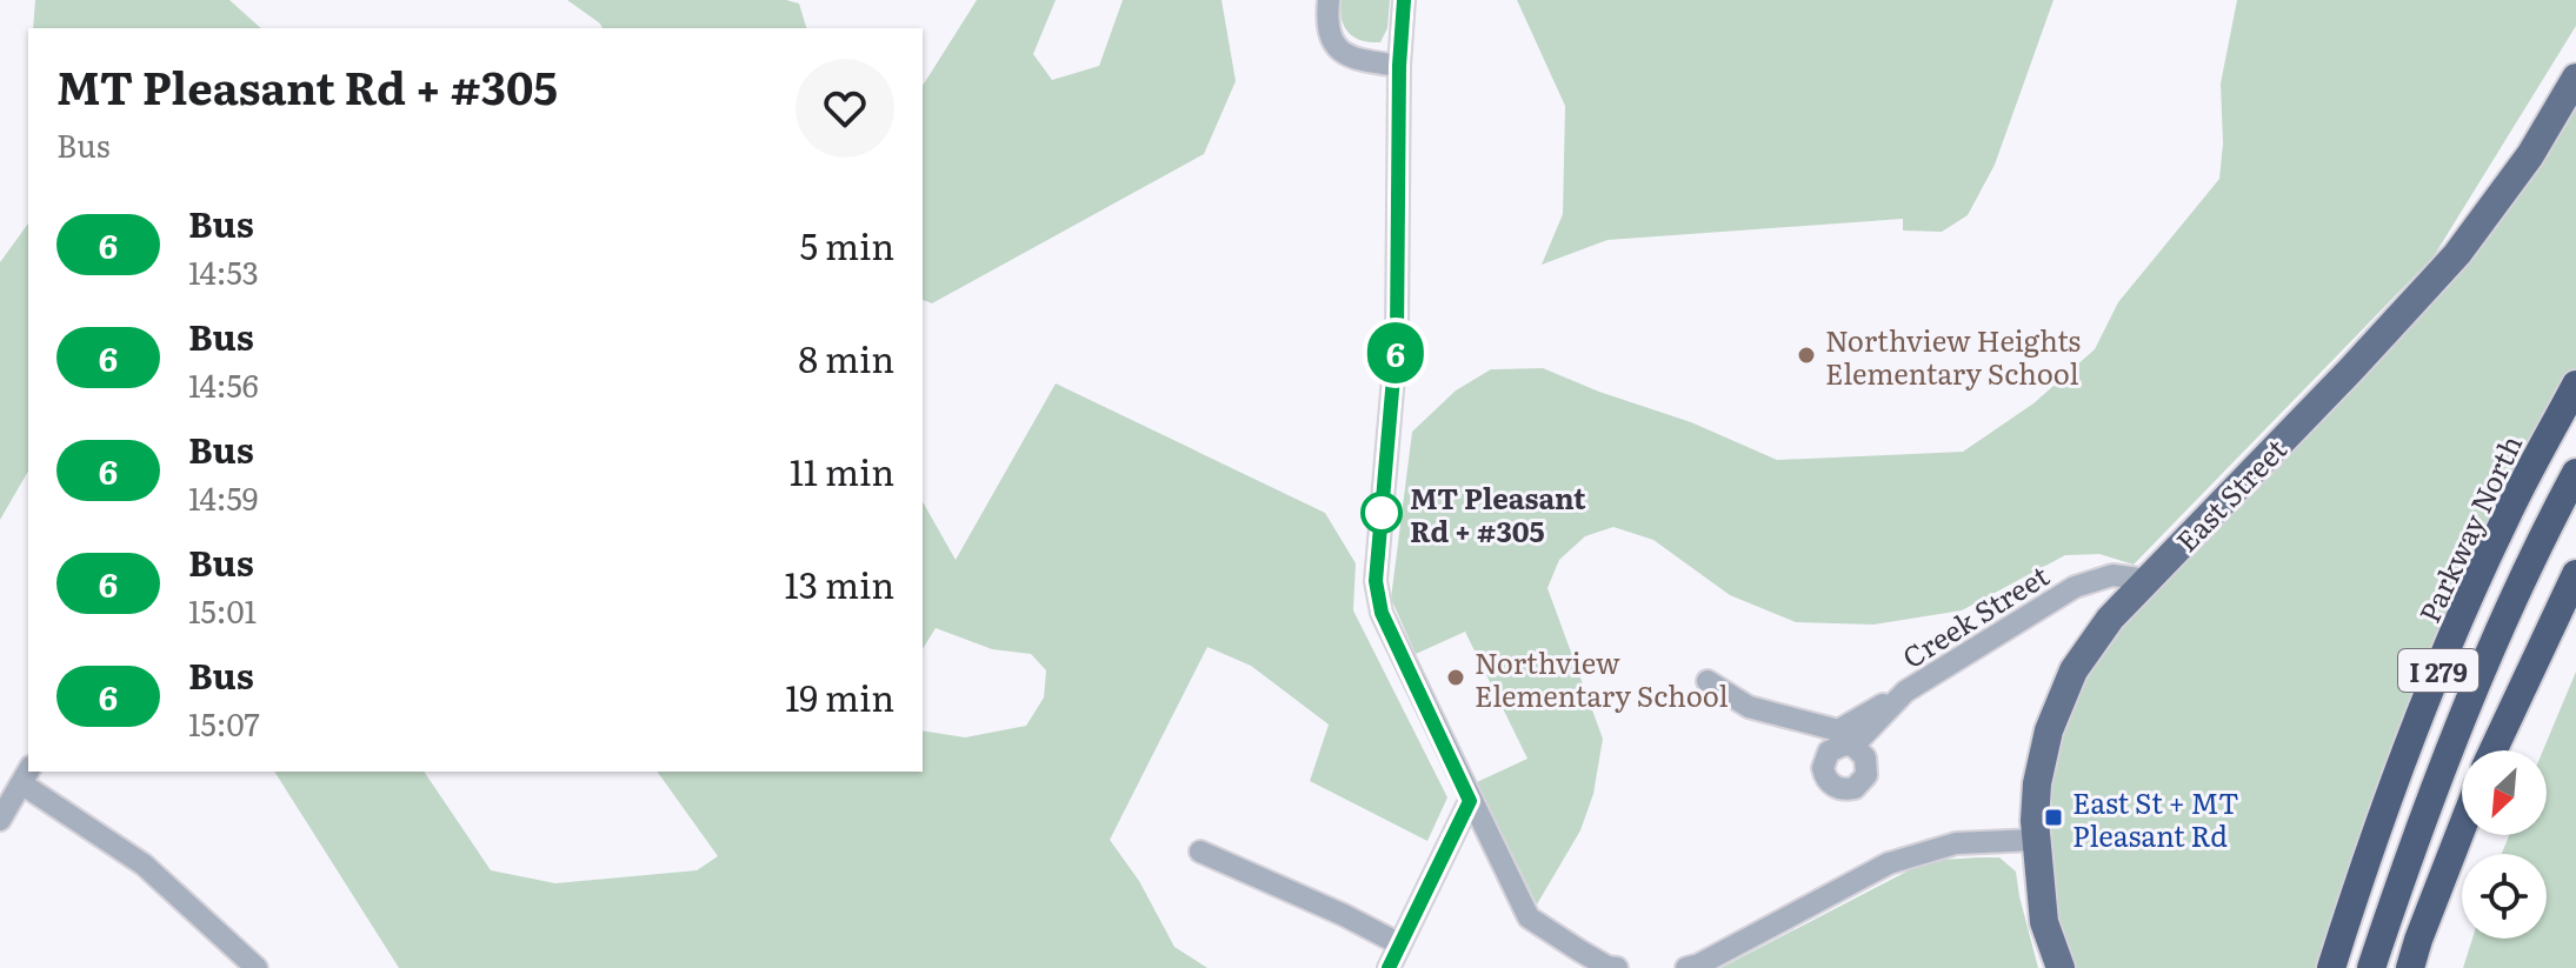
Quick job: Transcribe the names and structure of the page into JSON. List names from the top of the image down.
{
  "streets": {
    "highway": ["Parkway North", "I 279"],
    "main road": ["East Street"],
    "street": ["Creek Street"]
  },
  "crossings": [
    ["East Street", "Creek Street"]
  ],
  "places": {
    "other": ["Northview Heights Elementary School", "MT Pleasant Rd + #305", "Northview Elementary School"],
    "transit": ["East St + MT Pleasant Rd"]
  },
  "lines": ["bus line 6"],
  "north": "bottom left",
  "page": {
    "on_map": "6",
    "heading": ["MT Pleasant Rd + #305", "Bus"],
    "list": [
      {
        "mark": "6",
        "name": "Bus",
        "note": "14:53",
        "value": "5 min"
      },
      {
        "mark": "6",
        "name": "Bus",
        "note": "14:56",
        "value": "8 min"
      },
      {
        "mark": "6",
        "name": "Bus",
        "note": "14:59",
        "value": "11 min"
      },
      {
        "mark": "6",
        "name": "Bus",
        "note": "15:01",
        "value": "13 min"
      },
      {
        "mark": "6",
        "name": "Bus",
        "note": "15:07",
        "value": "19 min"
      }
    ]
  }
}
